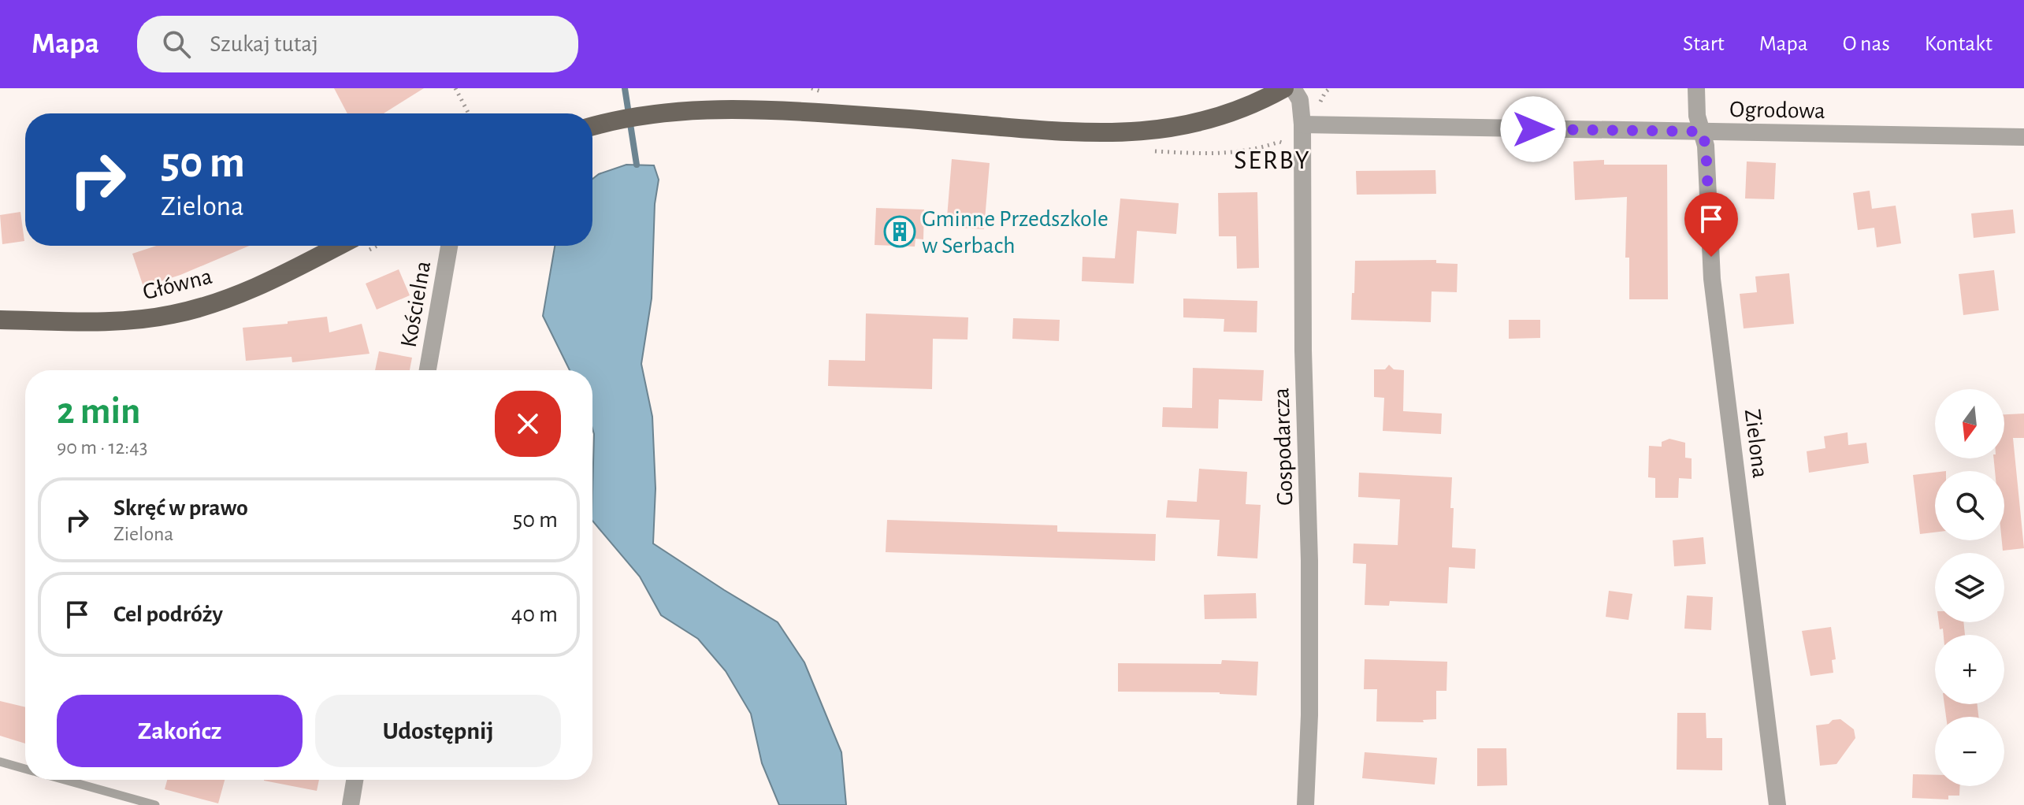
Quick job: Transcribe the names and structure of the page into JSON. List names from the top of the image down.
{
  "streets": {
    "main road": ["Główna"],
    "street": [
      "Ogrodowa",
      "Kościelna",
      "Zielona",
      "Gospodarcza"
    ]
  },
  "crossings": [
    ["Ogrodowa", "Zielona"],
    ["Ogrodowa", "Gospodarcza"]
  ],
  "districts": ["SERBY"],
  "places": {
    "building": ["Gminne Przedszkole w Serbach"]
  },
  "north": "bottom",
  "page": {
    "header": "Mapa",
    "search": "Szukaj tutaj",
    "nav": [
      "Start",
      "Mapa",
      "O nas",
      "Kontakt"
    ],
    "turn": ["50 m", "Zielona"],
    "heading": ["2 min", "90 m · 12:43"],
    "map_buttons": ["+", "−"],
    "list": [
      {
        "name": "Skręć w prawo",
        "note": "Zielona",
        "value": "50 m"
      },
      {
        "name": "Cel podróży",
        "value": "40 m"
      }
    ],
    "buttons": ["Zakończ", "Udostępnij"]
  }
}
